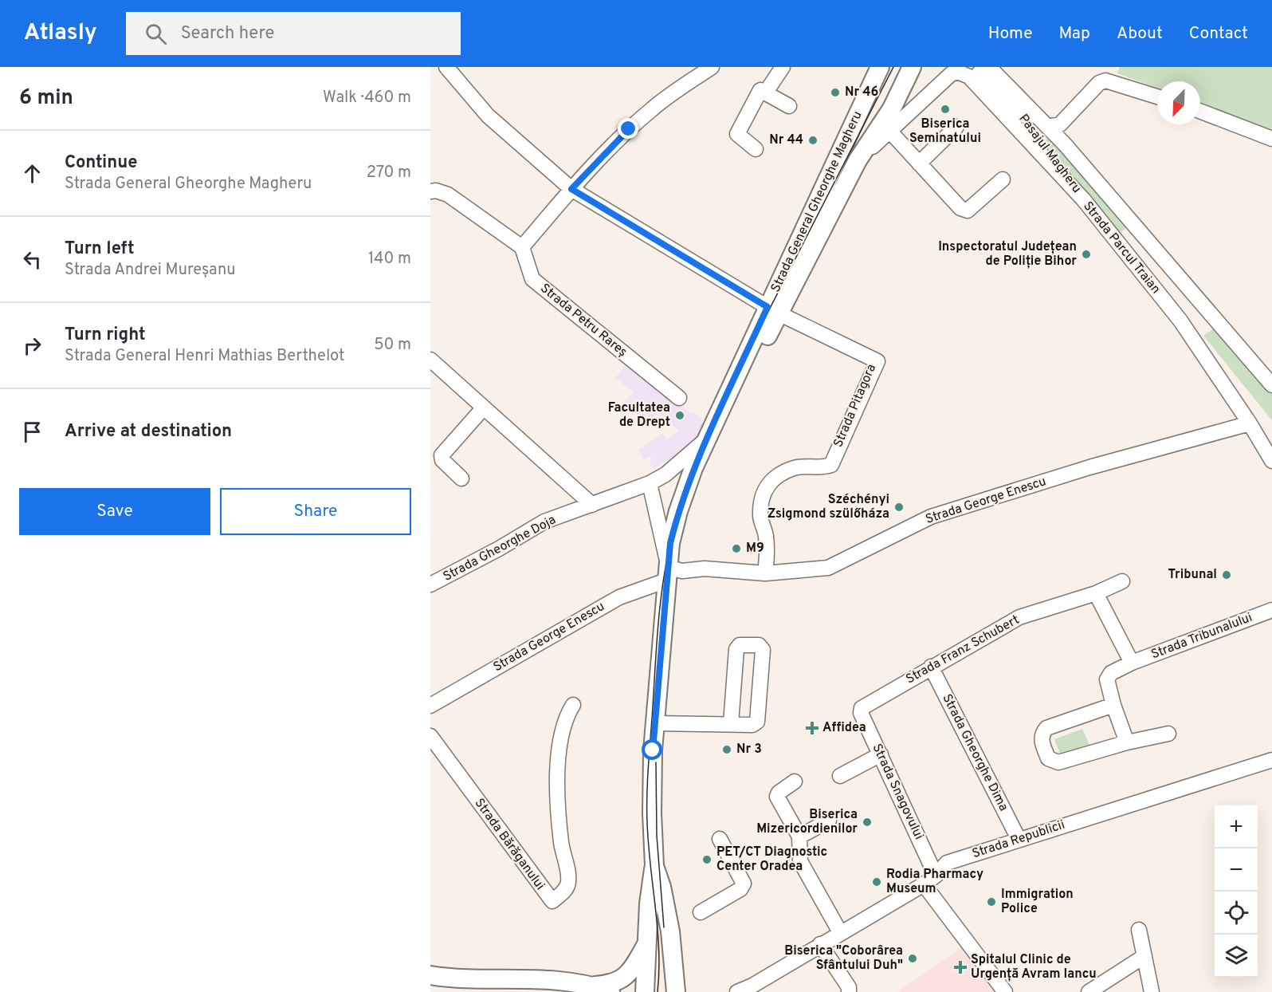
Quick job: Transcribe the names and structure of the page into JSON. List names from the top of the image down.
{
  "streets": {
    "main road": ["Strada General Gheorghe Magheru"],
    "street": [
      "Pasajul Magheru",
      "Strada Parcul Traian",
      "Strada Petru Rareș",
      "Strada Pitagora",
      "Strada George Enescu",
      "Strada Gheorghe Doja",
      "Strada Tribunalului",
      "Strada Franz Schubert",
      "Strada Gheorghe Dima",
      "Strada Snagovului",
      "Strada Republicii",
      "Strada Bărăganului"
    ]
  },
  "crossings": [
    ["Pasajul Magheru", "Strada Parcul Traian"],
    ["Strada General Gheorghe Magheru", "Strada Parcul Traian"],
    ["Strada General Gheorghe Magheru", "Strada Pitagora"],
    ["Strada General Gheorghe Magheru", "Strada George Enescu"],
    ["Strada General Gheorghe Magheru", "Strada Gheorghe Doja"],
    ["Strada Parcul Traian", "Strada George Enescu"],
    ["Strada Pitagora", "Strada George Enescu"],
    ["Strada Franz Schubert", "Strada Gheorghe Dima"],
    ["Strada Franz Schubert", "Strada Snagovului"],
    ["Strada Gheorghe Dima", "Strada Republicii"],
    ["Strada Snagovului", "Strada Republicii"]
  ],
  "places": {
    "other": [
      "Nr 46",
      "Biserica Seminatului",
      "Nr 44",
      "Inspectoratul Județean de Poliție Bihor",
      "Facultatea de Drept",
      "Széchényi Zsigmond szülőháza",
      "M9",
      "Tribunal",
      "Nr 3",
      "Biserica Mizericordienilor",
      "PET/CT Diagnostic Center Oradea",
      "Rodia Pharmacy Museum",
      "Immigration Police",
      "Biserica \"Coborârea Sfântului Duh\""
    ],
    "health": ["Affidea", "Spitalul Clinic de Urgență Avram Iancu"]
  },
  "north": "bottom left",
  "page": {
    "header": "Atlasly",
    "search": "Search here",
    "nav": [
      "Home",
      "Map",
      "About",
      "Contact"
    ],
    "heading": ["6 min", "Walk · 460 m"],
    "list": [
      ["Continue", "Strada General Gheorghe Magheru", "270 m"],
      ["Turn left", "Strada Andrei Mureșanu", "140 m"],
      ["Turn right", "Strada General Henri Mathias Berthelot", "50 m"],
      "Arrive at destination"
    ],
    "buttons": ["Save", "Share"],
    "map_buttons": ["+", "−"]
  }
}
